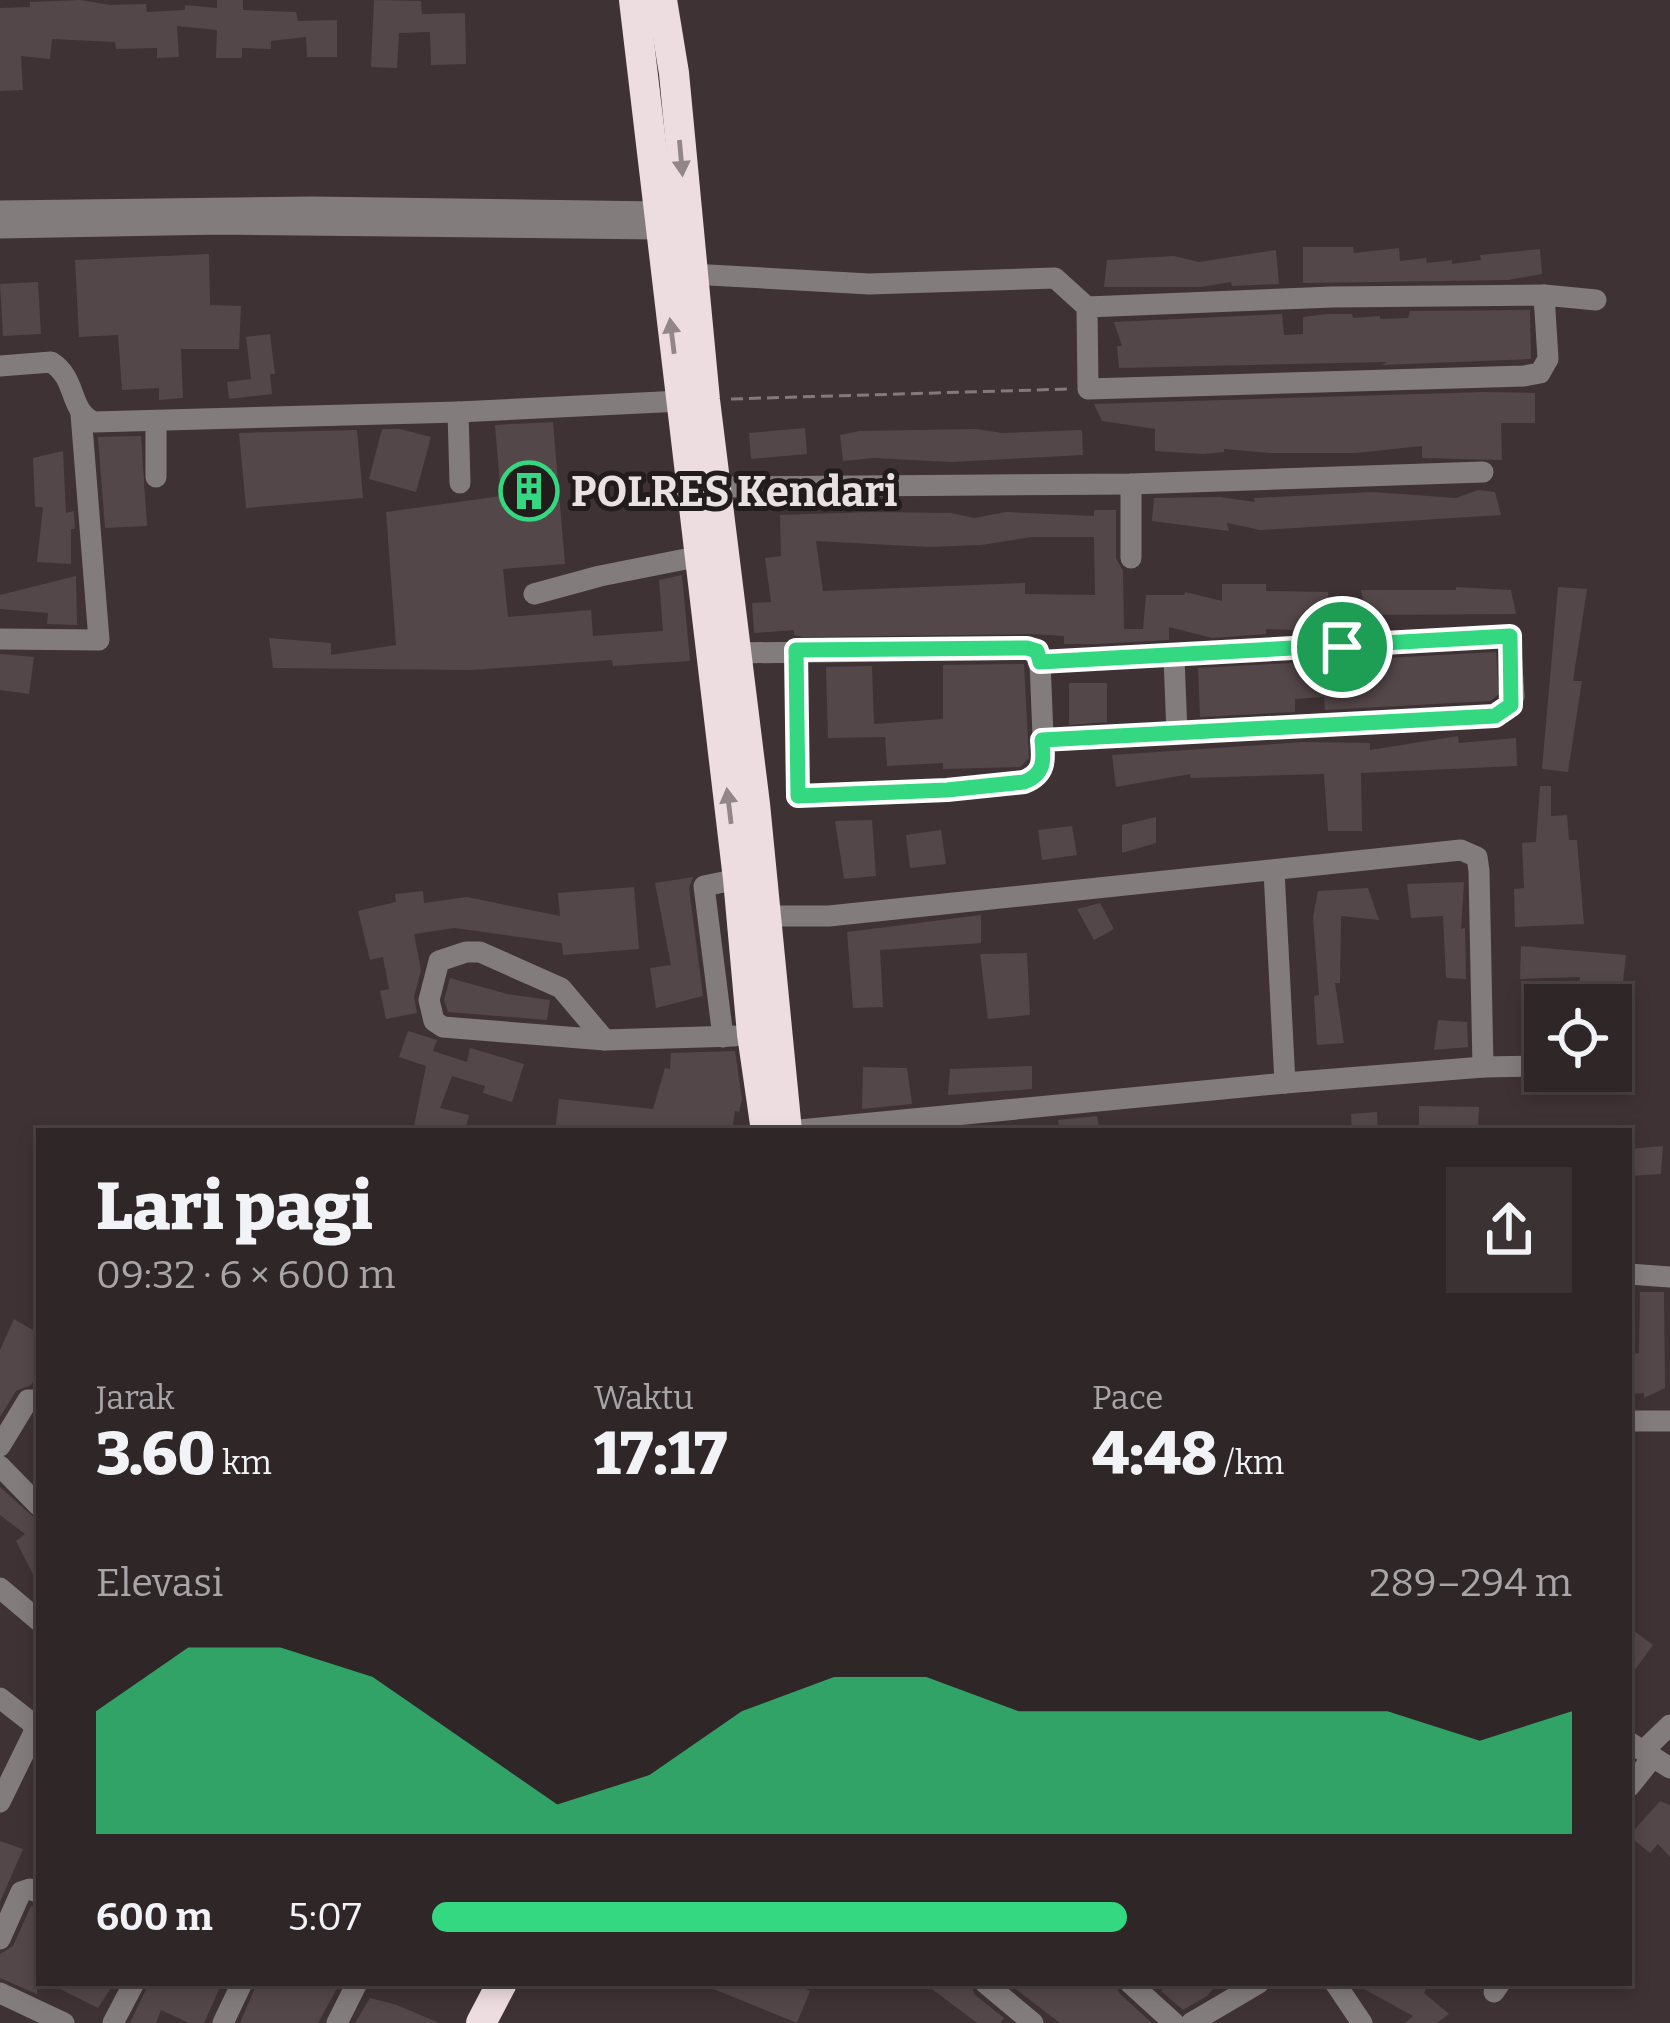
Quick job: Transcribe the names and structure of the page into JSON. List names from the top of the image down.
{
  "places": {
    "building": ["POLRES Kendari"]
  },
  "page": {
    "heading": ["Lari pagi", "09:32 · 6 × 600 m"],
    "stats": [
      ["Jarak", "3.60 km"],
      ["Waktu", "17:17"],
      ["Pace", "4:48 /km"]
    ],
    "chart": ["Elevasi", "289–294 m"],
    "list": [
      {
        "name": "600 m",
        "note": "5:07"
      }
    ]
  }
}
